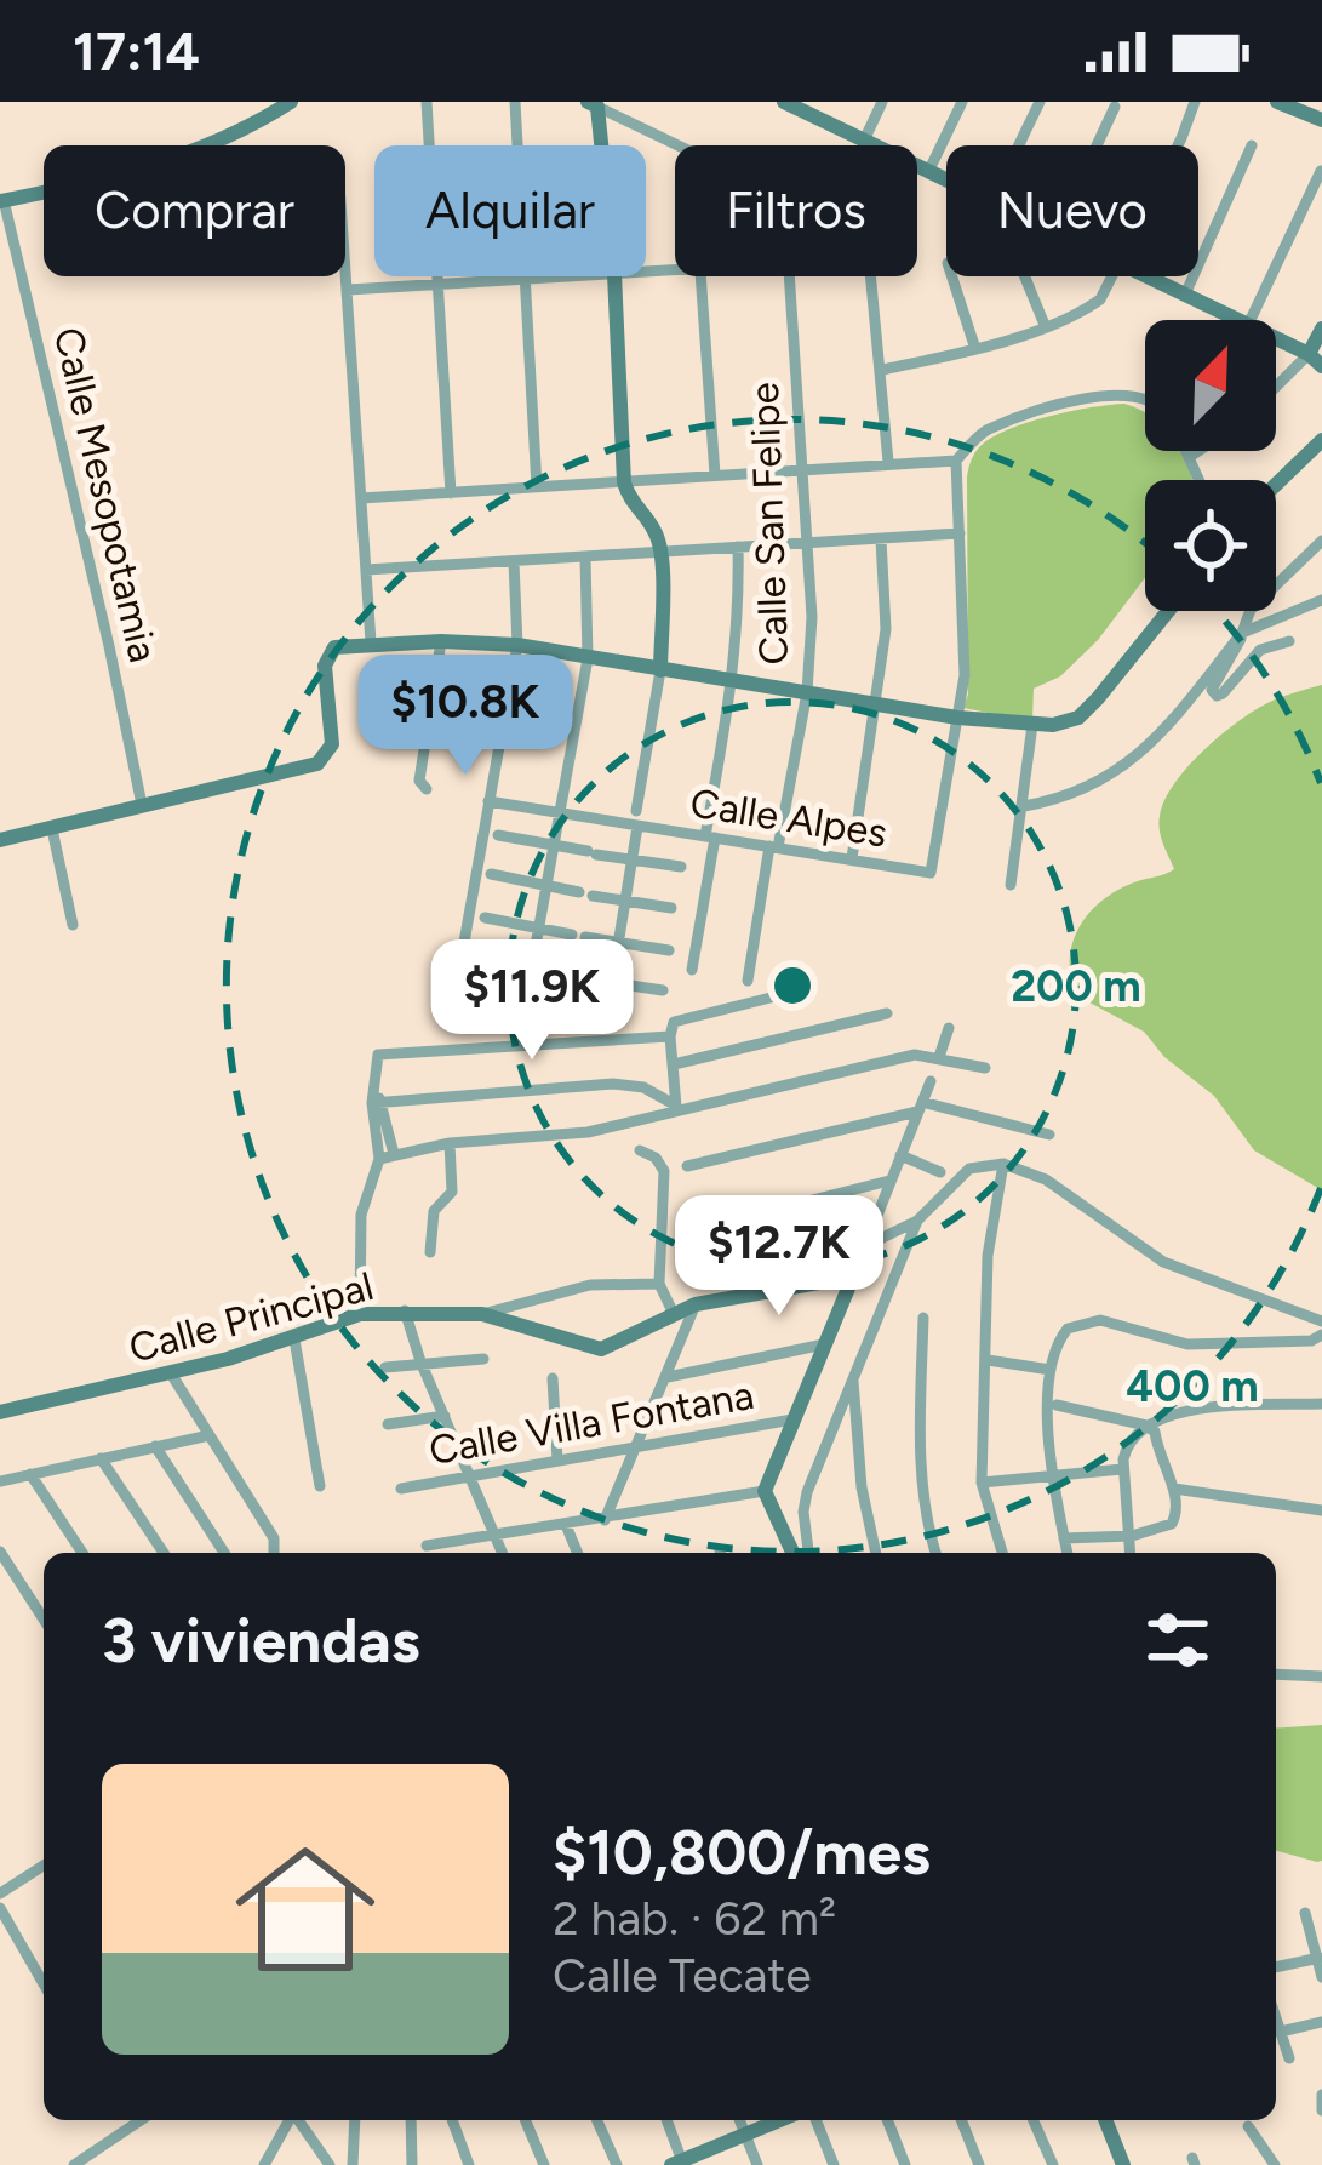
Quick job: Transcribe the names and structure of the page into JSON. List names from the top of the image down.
{
  "streets": {
    "street": [
      "Calle Mesopotamia",
      "Calle San Felipe",
      "Calle Alpes",
      "Calle Principal",
      "Calle Villa Fontana"
    ]
  },
  "crossings": [
    ["Calle San Felipe", "Calle Alpes"]
  ],
  "north": "top right",
  "page": {
    "status": "17:14",
    "chip": [
      "Comprar",
      "Alquilar",
      "Filtros",
      "Nuevo"
    ],
    "price": ["$10.8K", "$11.9K", "$12.7K"],
    "heading": "3 viviendas",
    "list": [
      {
        "name": "$10,800/mes",
        "note": "2 hab. · 62 m² · Calle Tecate"
      }
    ]
  },
  "rings": ["200 m", "400 m"]
}
